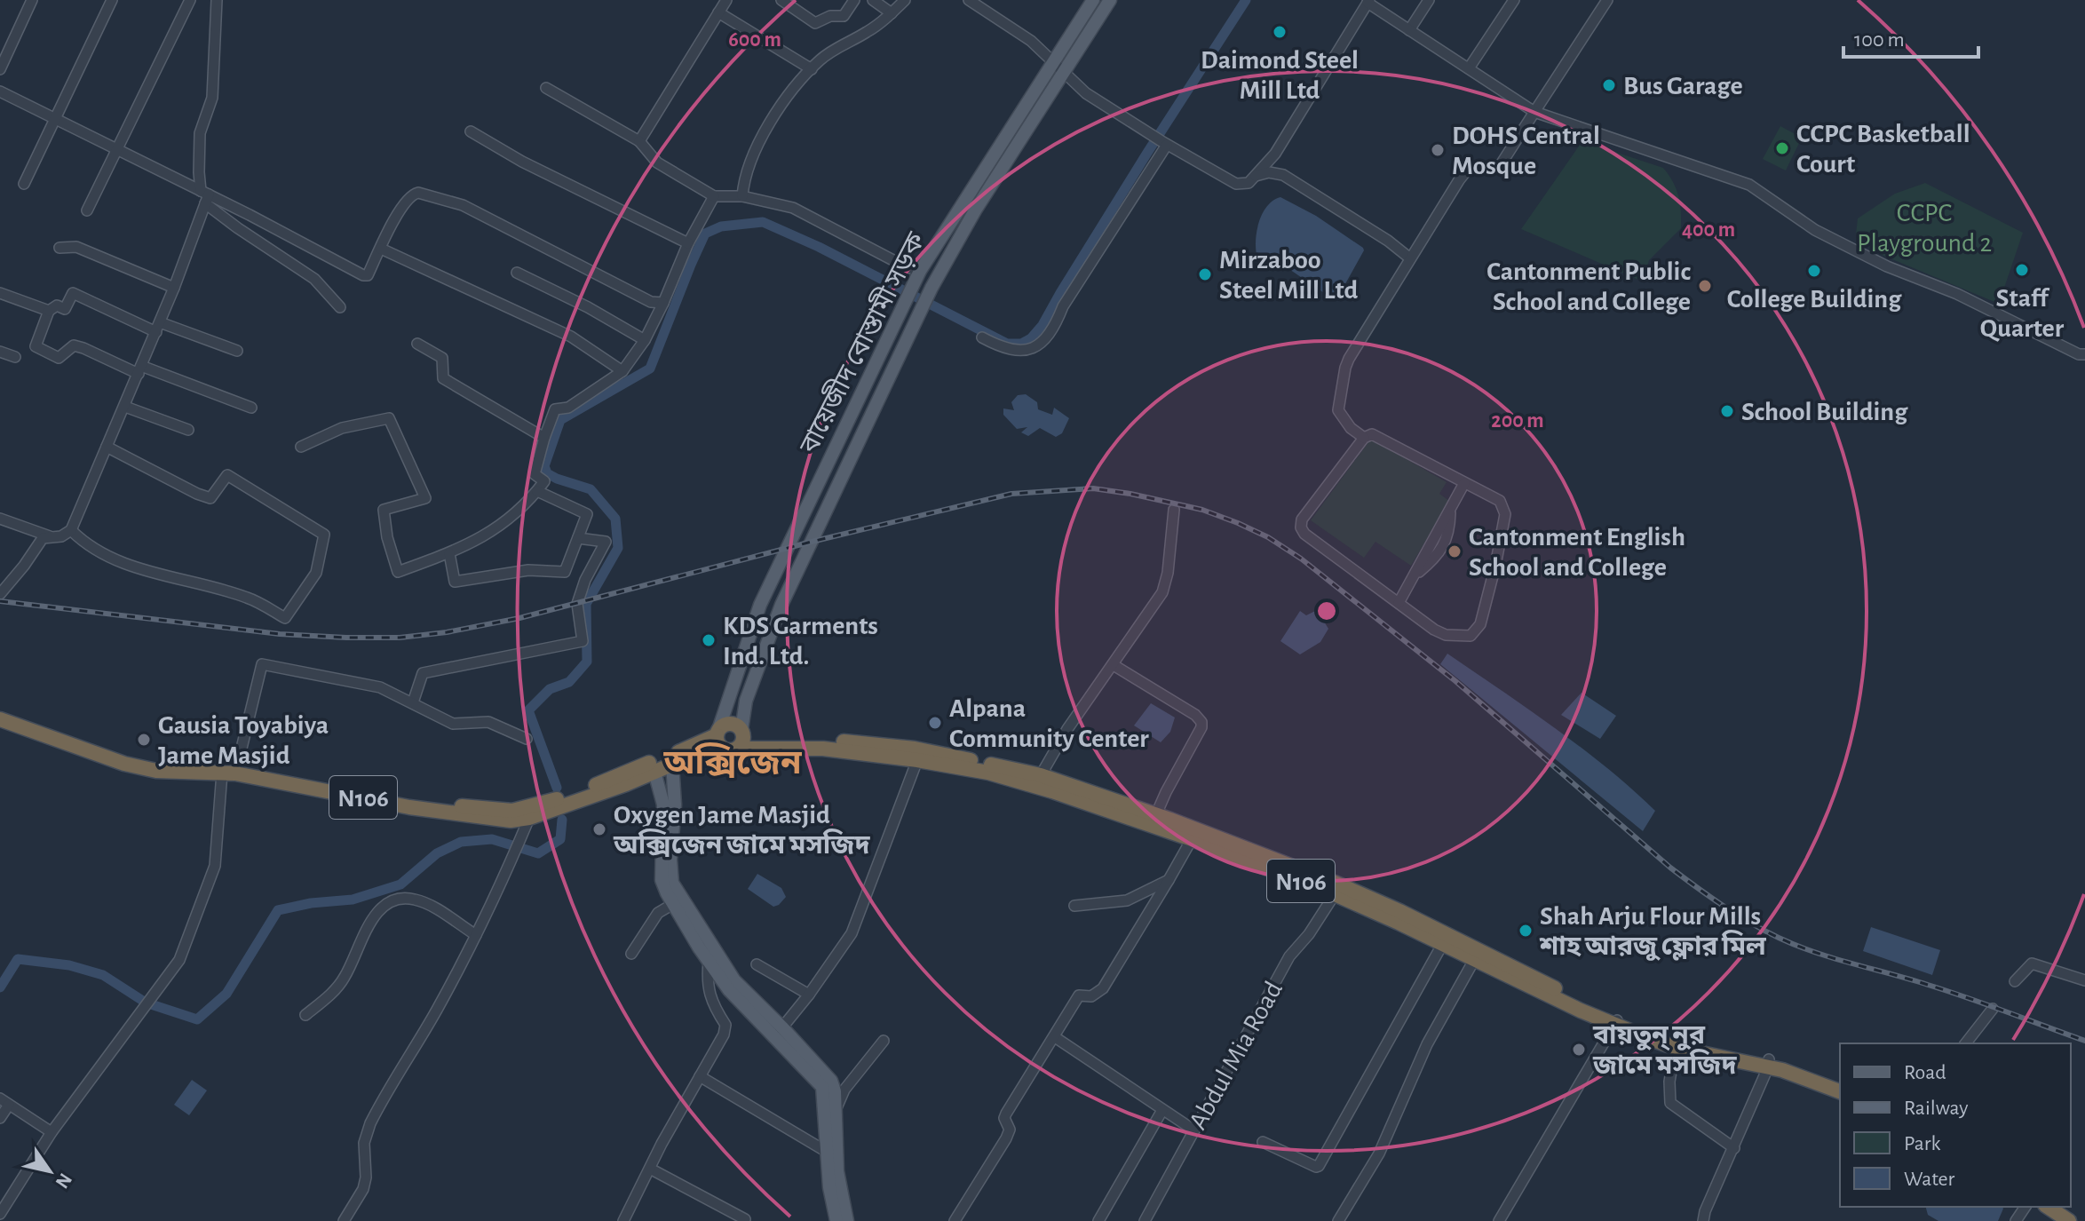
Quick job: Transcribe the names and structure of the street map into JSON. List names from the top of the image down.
{
  "streets": {
    "highway": ["N106"],
    "main road": ["বায়েজীদ বোস্তামী সড়ক"],
    "street": ["Abdul Mia Road"]
  },
  "crossings": [
    ["বায়েজীদ বোস্তামী সড়ক", "N106"],
    ["N106", "Abdul Mia Road"]
  ],
  "districts": ["অক্সিজেন"],
  "parks": ["CCPC Playground 2"],
  "places": [
    "Daimond Steel Mill Ltd",
    "Bus Garage",
    "CCPC Basketball Court",
    "DOHS Central Mosque",
    "Staff Quarter",
    "College Building",
    "Mirzaboo Steel Mill Ltd",
    "Cantonment Public School and College",
    "School Building",
    "Cantonment English School and College",
    "KDS Garments Ind. Ltd.",
    "Alpana Community Center",
    "Gausia Toyabiya Jame Masjid",
    "Oxygen Jame Masjid অক্সিজেন জামে মসজিদ",
    "Shah Arju Flour Mills শাহ আরজু ফ্লোর মিল",
    "বায়তুন্ নুর জামে মসজিদ"
  ],
  "legend": [
    "Road",
    "Railway",
    "Park",
    "Water"
  ],
  "scale_bar": "100 m",
  "north": "bottom right",
  "rings": ["600 m", "400 m", "200 m"]
}
